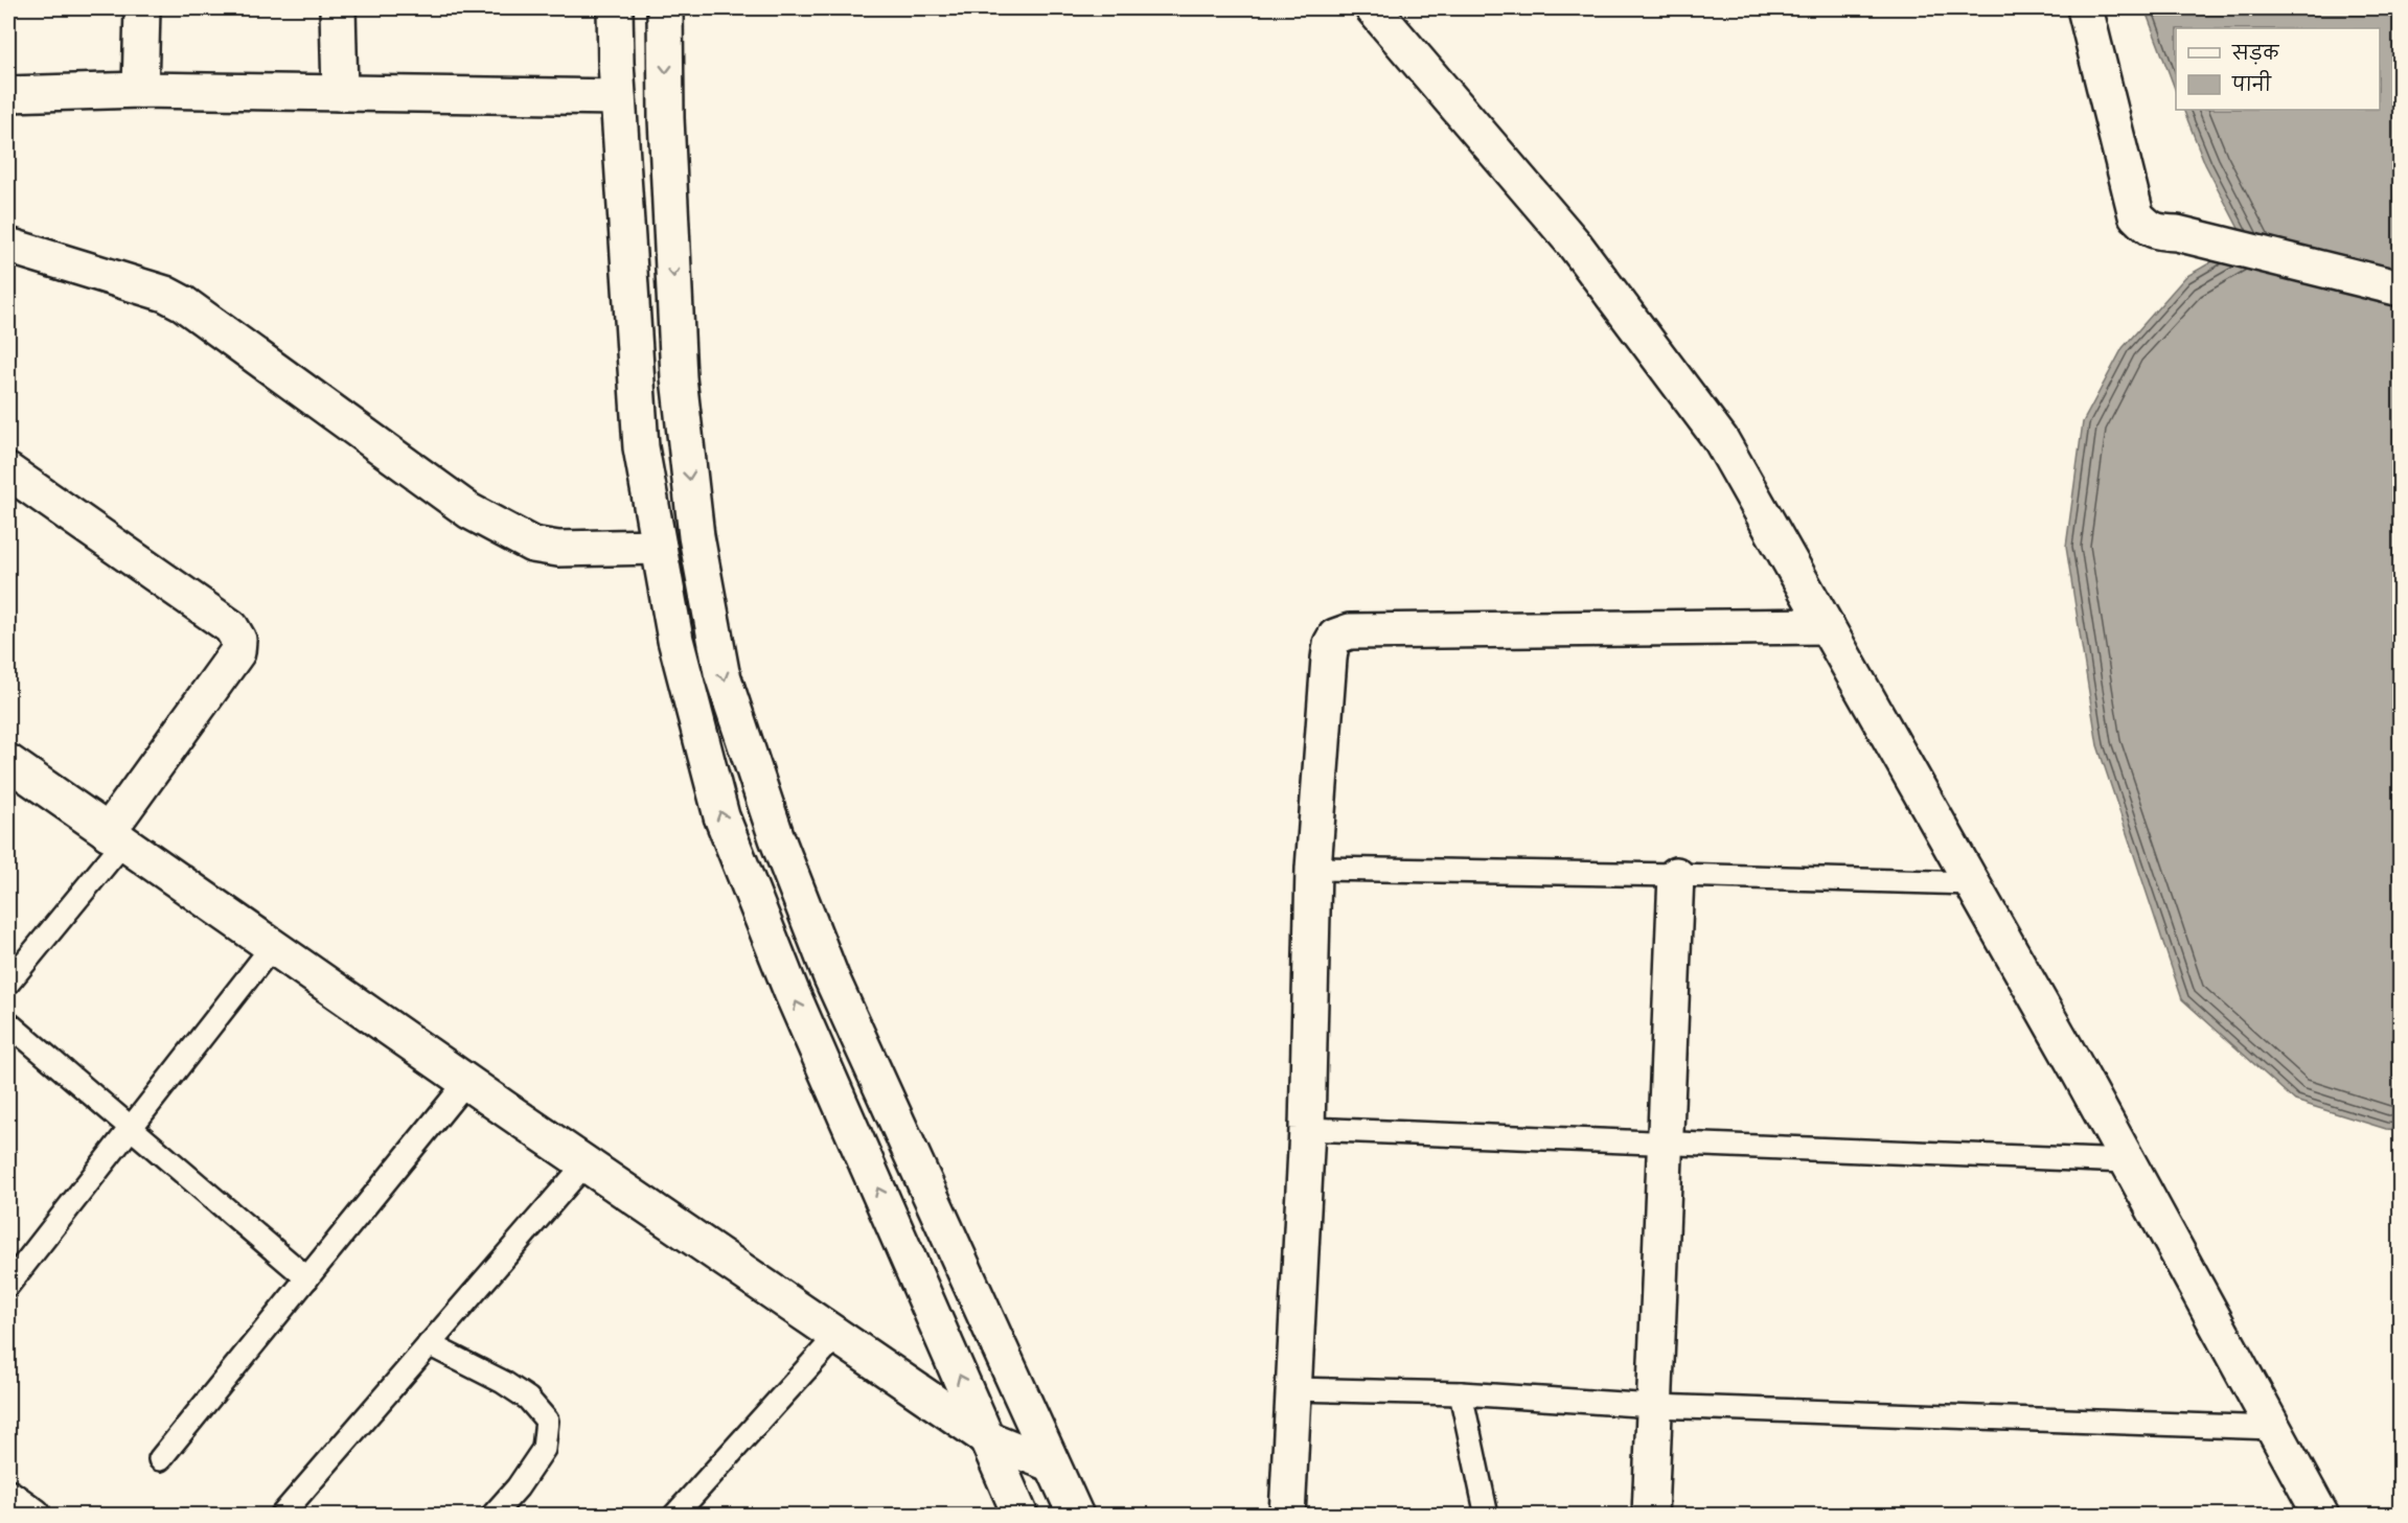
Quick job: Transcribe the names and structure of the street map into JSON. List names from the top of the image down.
{
  "legend": ["सड़क", "पानी"]
}
